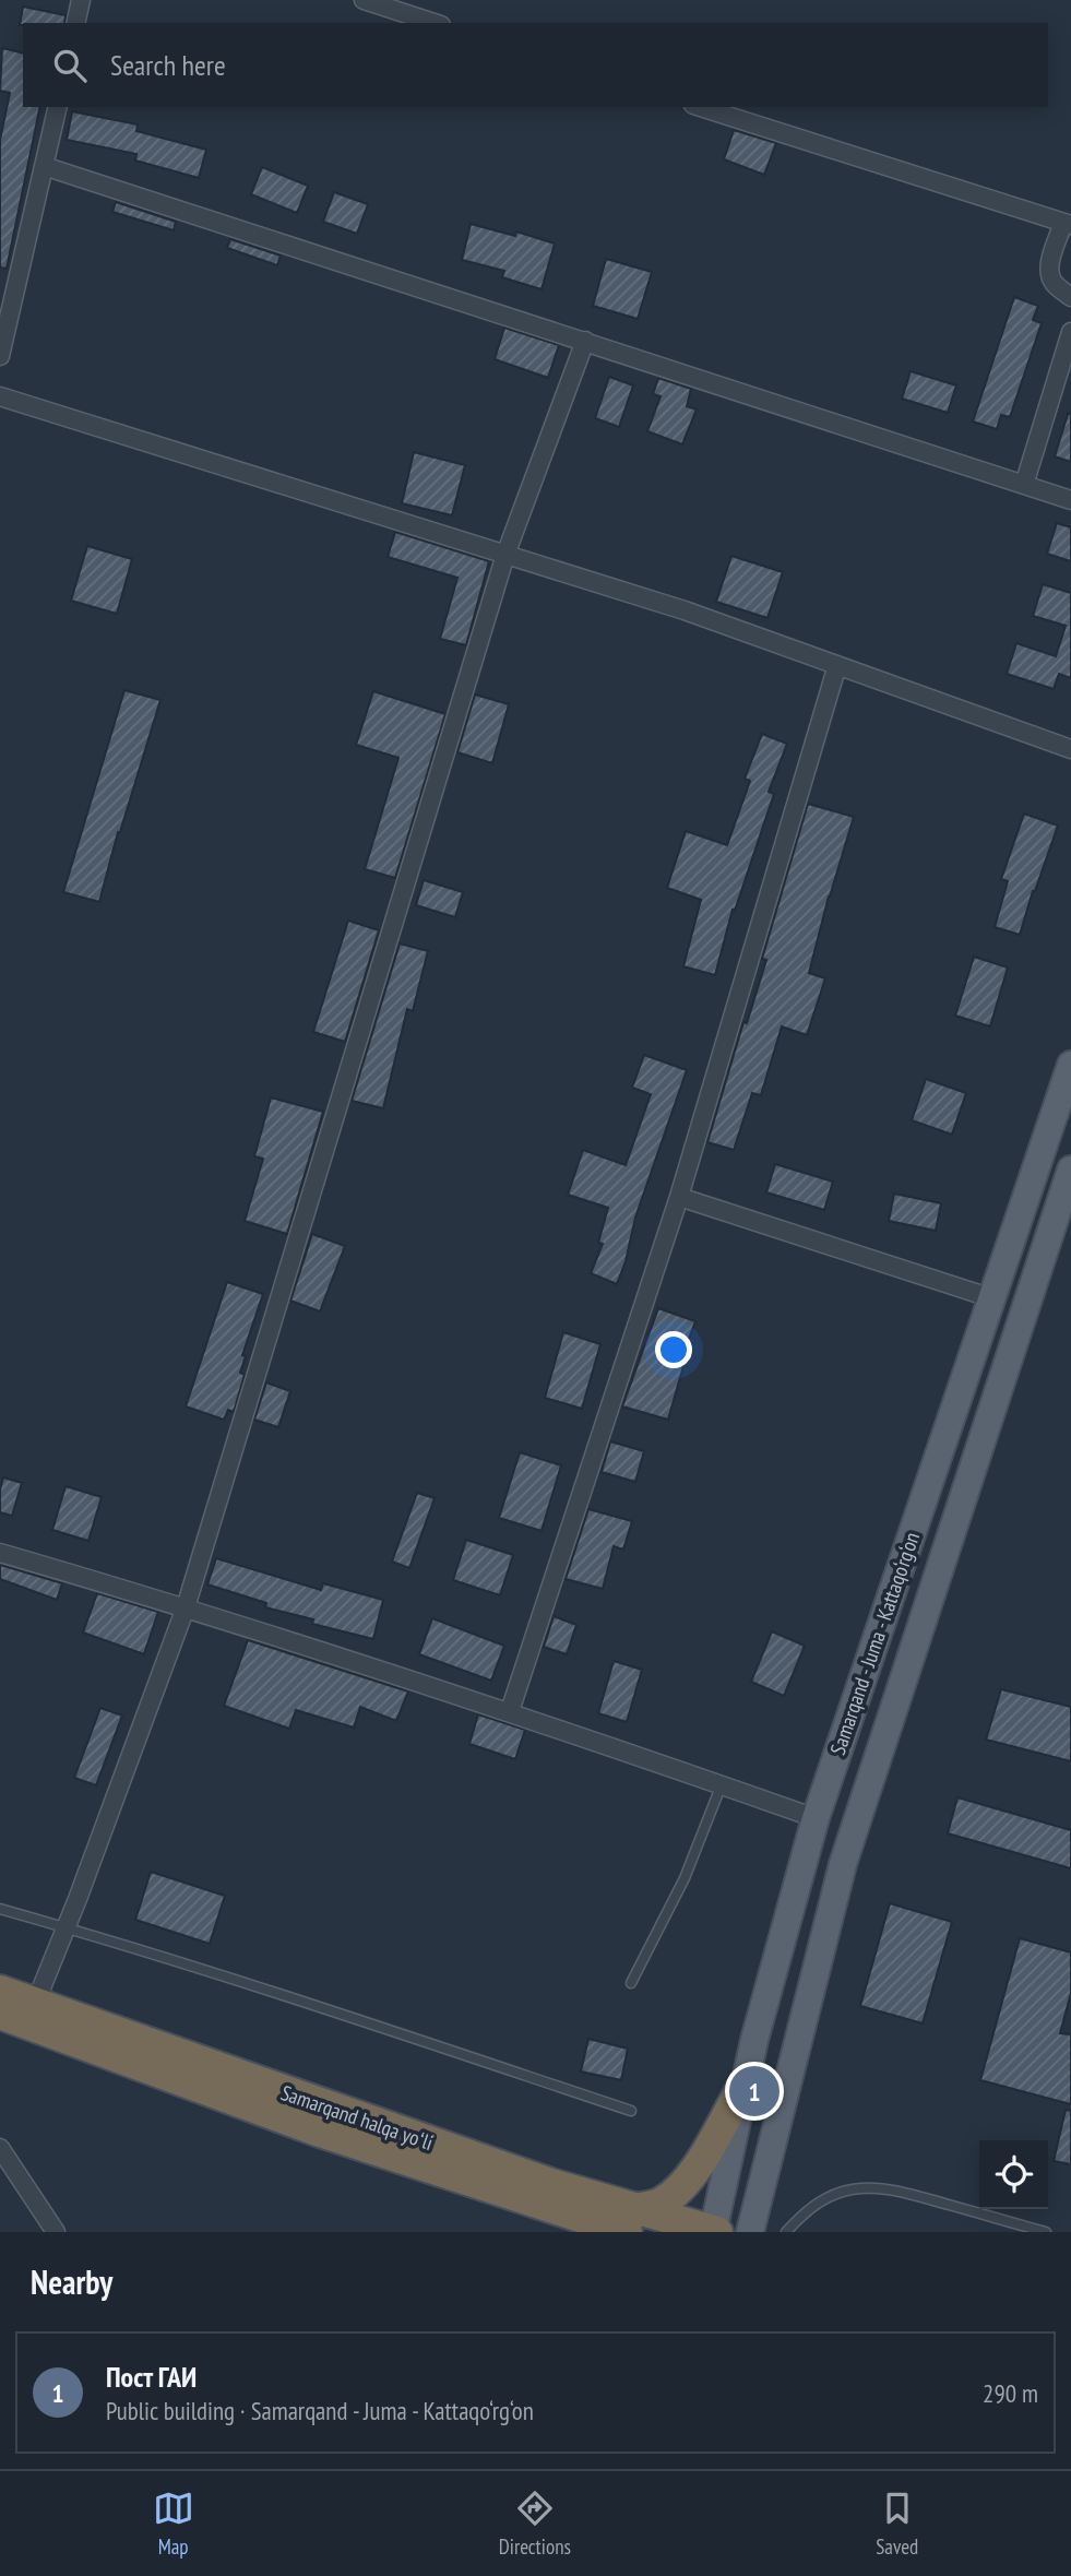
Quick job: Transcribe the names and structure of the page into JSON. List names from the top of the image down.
{
  "streets": {
    "highway": ["Samarqand halqa yoʻli"],
    "main road": ["Samarqand - Juma - Kattaqo‘rg‘on"]
  },
  "crossings": [
    ["Samarqand - Juma - Kattaqo‘rg‘on", "Samarqand halqa yoʻli"]
  ],
  "page": {
    "search": "Search here",
    "pins": "1",
    "heading": "Nearby",
    "list": [
      {
        "mark": "1",
        "name": "Пост ГАИ",
        "note": "Public building · Samarqand - Juma - Kattaqo‘rg‘on",
        "value": "290 m"
      }
    ],
    "nav": ["Map", "Directions", "Saved"]
  }
}
